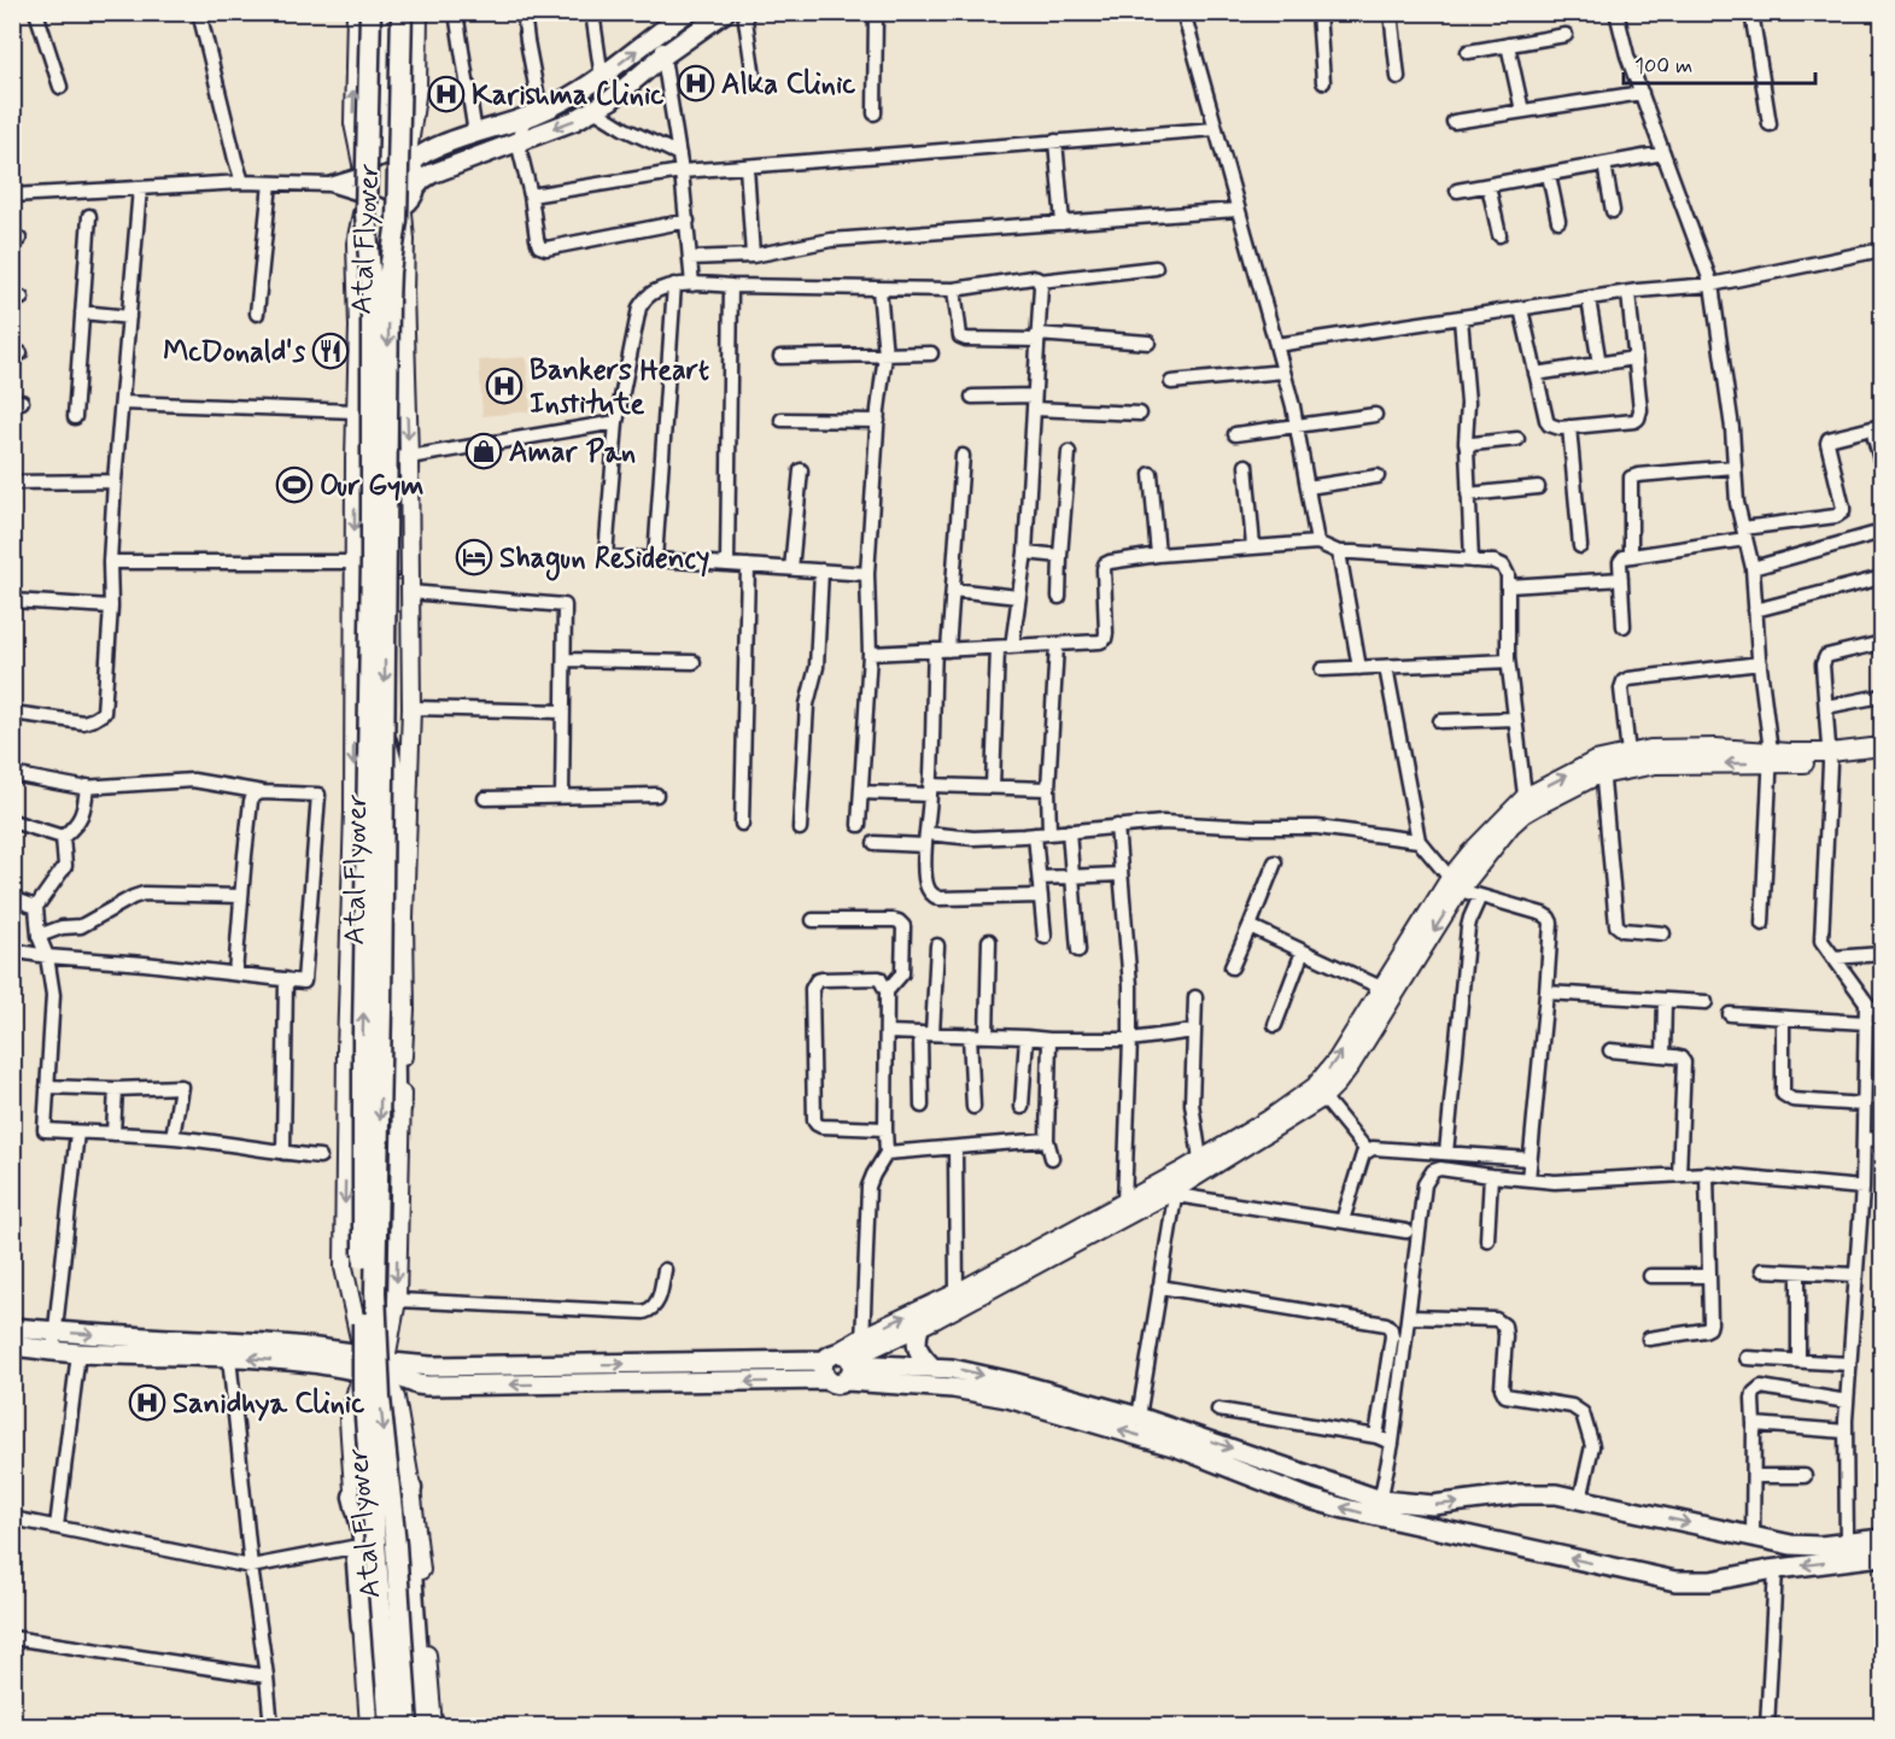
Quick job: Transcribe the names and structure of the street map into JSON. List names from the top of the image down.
{
  "streets": {
    "main road": ["Atal Flyover"]
  },
  "places": {
    "hospital": [
      "Alka Clinic",
      "Karishma Clinic",
      "Bankers Heart Institute",
      "Sanidhya Clinic"
    ],
    "restaurant": ["McDonald's"],
    "shop": ["Amar Pan"],
    "sports": ["Our Gym"],
    "hotel": ["Shagun Residency"]
  },
  "scale_bar": "100 m"
}
